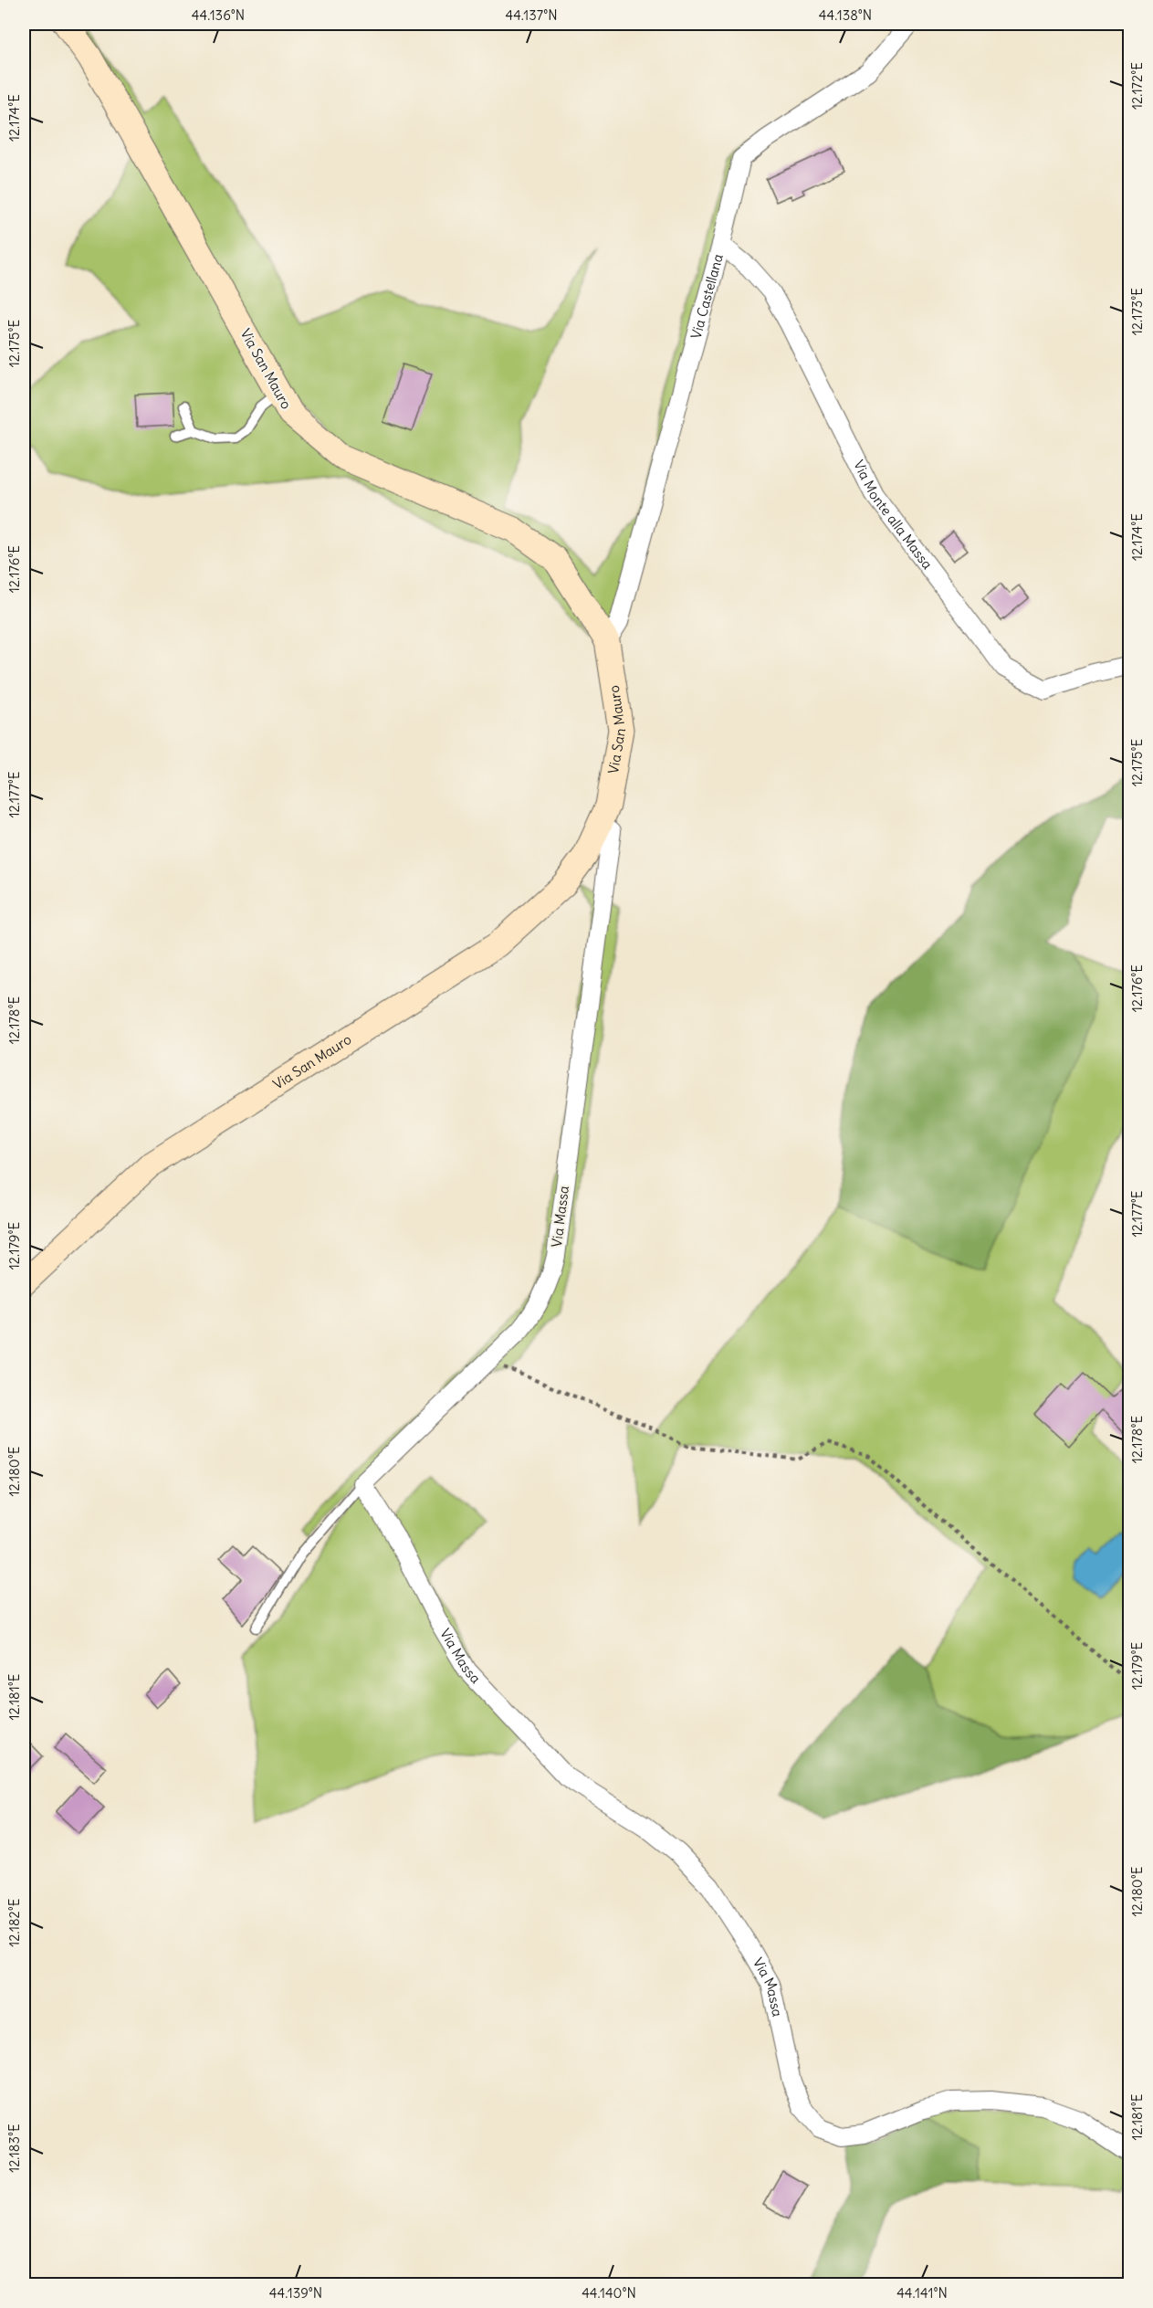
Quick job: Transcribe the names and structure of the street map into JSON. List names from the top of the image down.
{
  "streets": {
    "main road": ["Via San Mauro"],
    "street": ["Via Castellana", "Via Monte alla Massa", "Via Massa"]
  },
  "crossings": [
    ["Via Castellana", "Via San Mauro"],
    ["Via Castellana", "Via Monte alla Massa"],
    ["Via San Mauro", "Via Massa"]
  ],
  "coordinates": [
    "44.136°N",
    "44.137°N",
    "44.138°N",
    "12.172°E",
    "12.174°E",
    "12.173°E",
    "12.175°E",
    "12.176°E",
    "12.177°E",
    "12.178°E",
    "12.179°E",
    "12.180°E",
    "12.181°E",
    "12.182°E",
    "12.183°E",
    "44.139°N",
    "44.140°N",
    "44.141°N"
  ]
}
